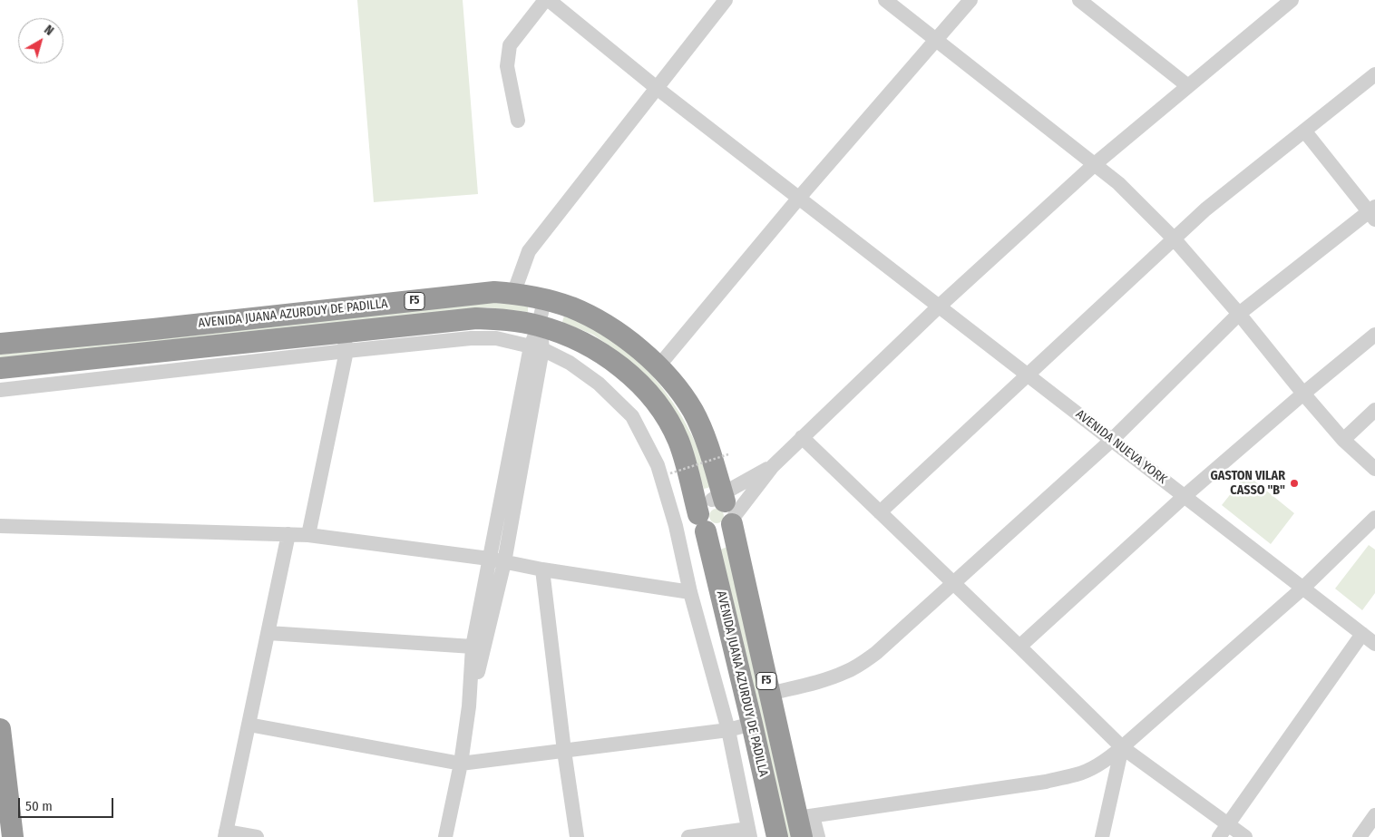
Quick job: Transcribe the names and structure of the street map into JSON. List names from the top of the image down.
{
  "streets": {
    "highway": ["F5", "AVENIDA JUANA AZURDUY DE PADILLA"],
    "street": ["AVENIDA NUEVA YORK"]
  },
  "places": ["GASTON VILAR CASSO \"B\""],
  "scale_bar": "50 m",
  "north": "top right"
}
